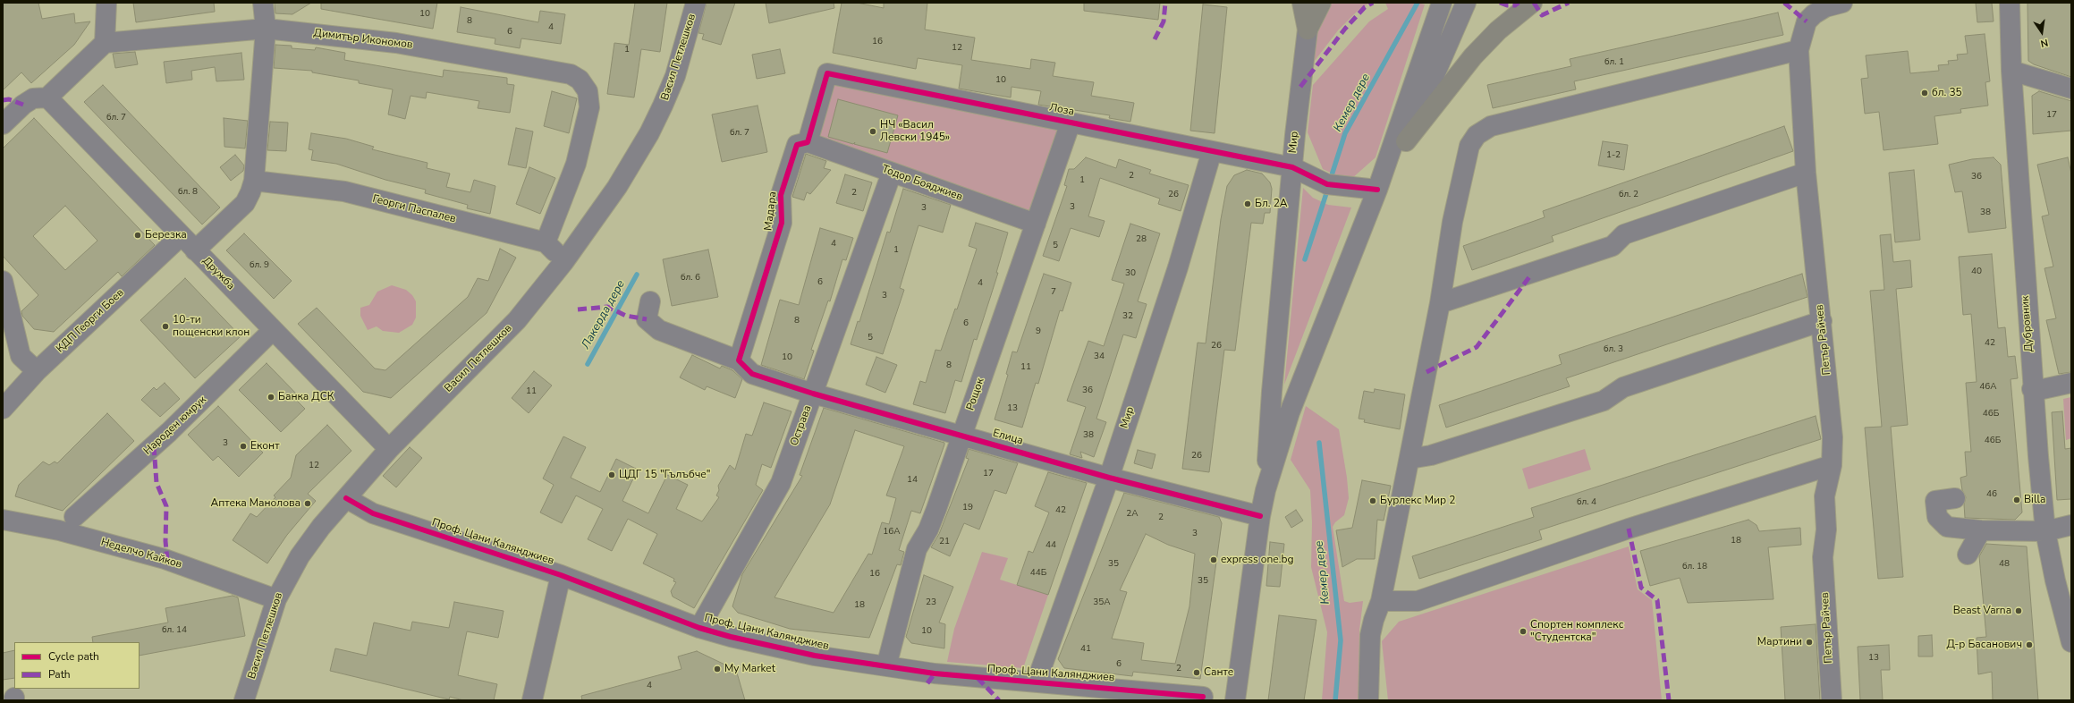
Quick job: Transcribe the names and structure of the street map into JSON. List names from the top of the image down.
{
  "streets": {
    "street": [
      "Димитър Икономов",
      "Васил Петлешков",
      "Лоза",
      "Мир",
      "Тодор Бояджиев",
      "Георги Паспалев",
      "Мадара",
      "Дружба",
      "КДП Георги Боев",
      "Дубровник",
      "Петър Райчев",
      "Рощок",
      "Народен юмрук",
      "Острава",
      "Елица",
      "Проф. Цани Калянджиев",
      "Неделчо Кайков"
    ]
  },
  "crossings": [
    ["Димитър Икономов", "Георги Паспалев"],
    ["Васил Петлешков", "Дружба"],
    ["Васил Петлешков", "Проф. Цани Калянджиев"],
    ["Васил Петлешков", "Неделчо Кайков"],
    ["Лоза", "Мир"],
    ["Лоза", "Тодор Бояджиев"],
    ["Лоза", "Мадара"],
    ["Лоза", "Рощок"],
    ["Мир", "Елица"],
    ["Мир", "Проф. Цани Калянджиев"],
    ["Тодор Бояджиев", "Мадара"],
    ["Тодор Бояджиев", "Рощок"],
    ["Тодор Бояджиев", "Острава"],
    ["Мадара", "Елица"],
    ["Дружба", "КДП Георги Боев"],
    ["Дружба", "Народен юмрук"],
    ["Рощок", "Елица"],
    ["Рощок", "Проф. Цани Калянджиев"],
    ["Острава", "Елица"],
    ["Острава", "Проф. Цани Калянджиев"]
  ],
  "water": ["Кемер дере", "Лакерда дере"],
  "places": [
    "бл. 35",
    "НЧ «Васил Левски 1945»",
    "Бл. 2А",
    "Березка",
    "10-ти пощенски клон",
    "Банка ДСК",
    "Еконт",
    "ЦДГ 15 \"Гълъбче\"",
    "Billa",
    "Бурлекс Мир 2",
    "Аптека Манолова",
    "express one.bg",
    "Beast Varna",
    "Спортен комплекс \"Студентска\"",
    "Мартини",
    "Д-р Басанович",
    "My Market",
    "Санте"
  ],
  "house_numbers": [
    "10",
    "8",
    "4",
    "6",
    "16",
    "12",
    "1",
    "бл. 1",
    "10",
    "17",
    "бл. 7",
    "бл. 7",
    "1-2",
    "2",
    "36",
    "1",
    "бл. 8",
    "2",
    "26",
    "бл. 2",
    "3",
    "3",
    "38",
    "28",
    "4",
    "5",
    "1",
    "бл. 9",
    "40",
    "30",
    "бл. 6",
    "6",
    "4",
    "7",
    "3",
    "32",
    "8",
    "6",
    "9",
    "5",
    "42",
    "26",
    "бл. 3",
    "34",
    "10",
    "8",
    "11",
    "46А",
    "36",
    "11",
    "13",
    "46Б",
    "38",
    "46Б",
    "3",
    "26",
    "12",
    "17",
    "14",
    "46",
    "бл. 4",
    "19",
    "42",
    "2А",
    "2",
    "16А",
    "3",
    "18",
    "21",
    "44",
    "35",
    "48",
    "бл. 18",
    "44Б",
    "16",
    "35",
    "23",
    "35A",
    "18",
    "бл. 14",
    "10",
    "41",
    "13",
    "6",
    "2",
    "4"
  ],
  "legend": ["Cycle path", "Path"],
  "north": "bottom"
}
